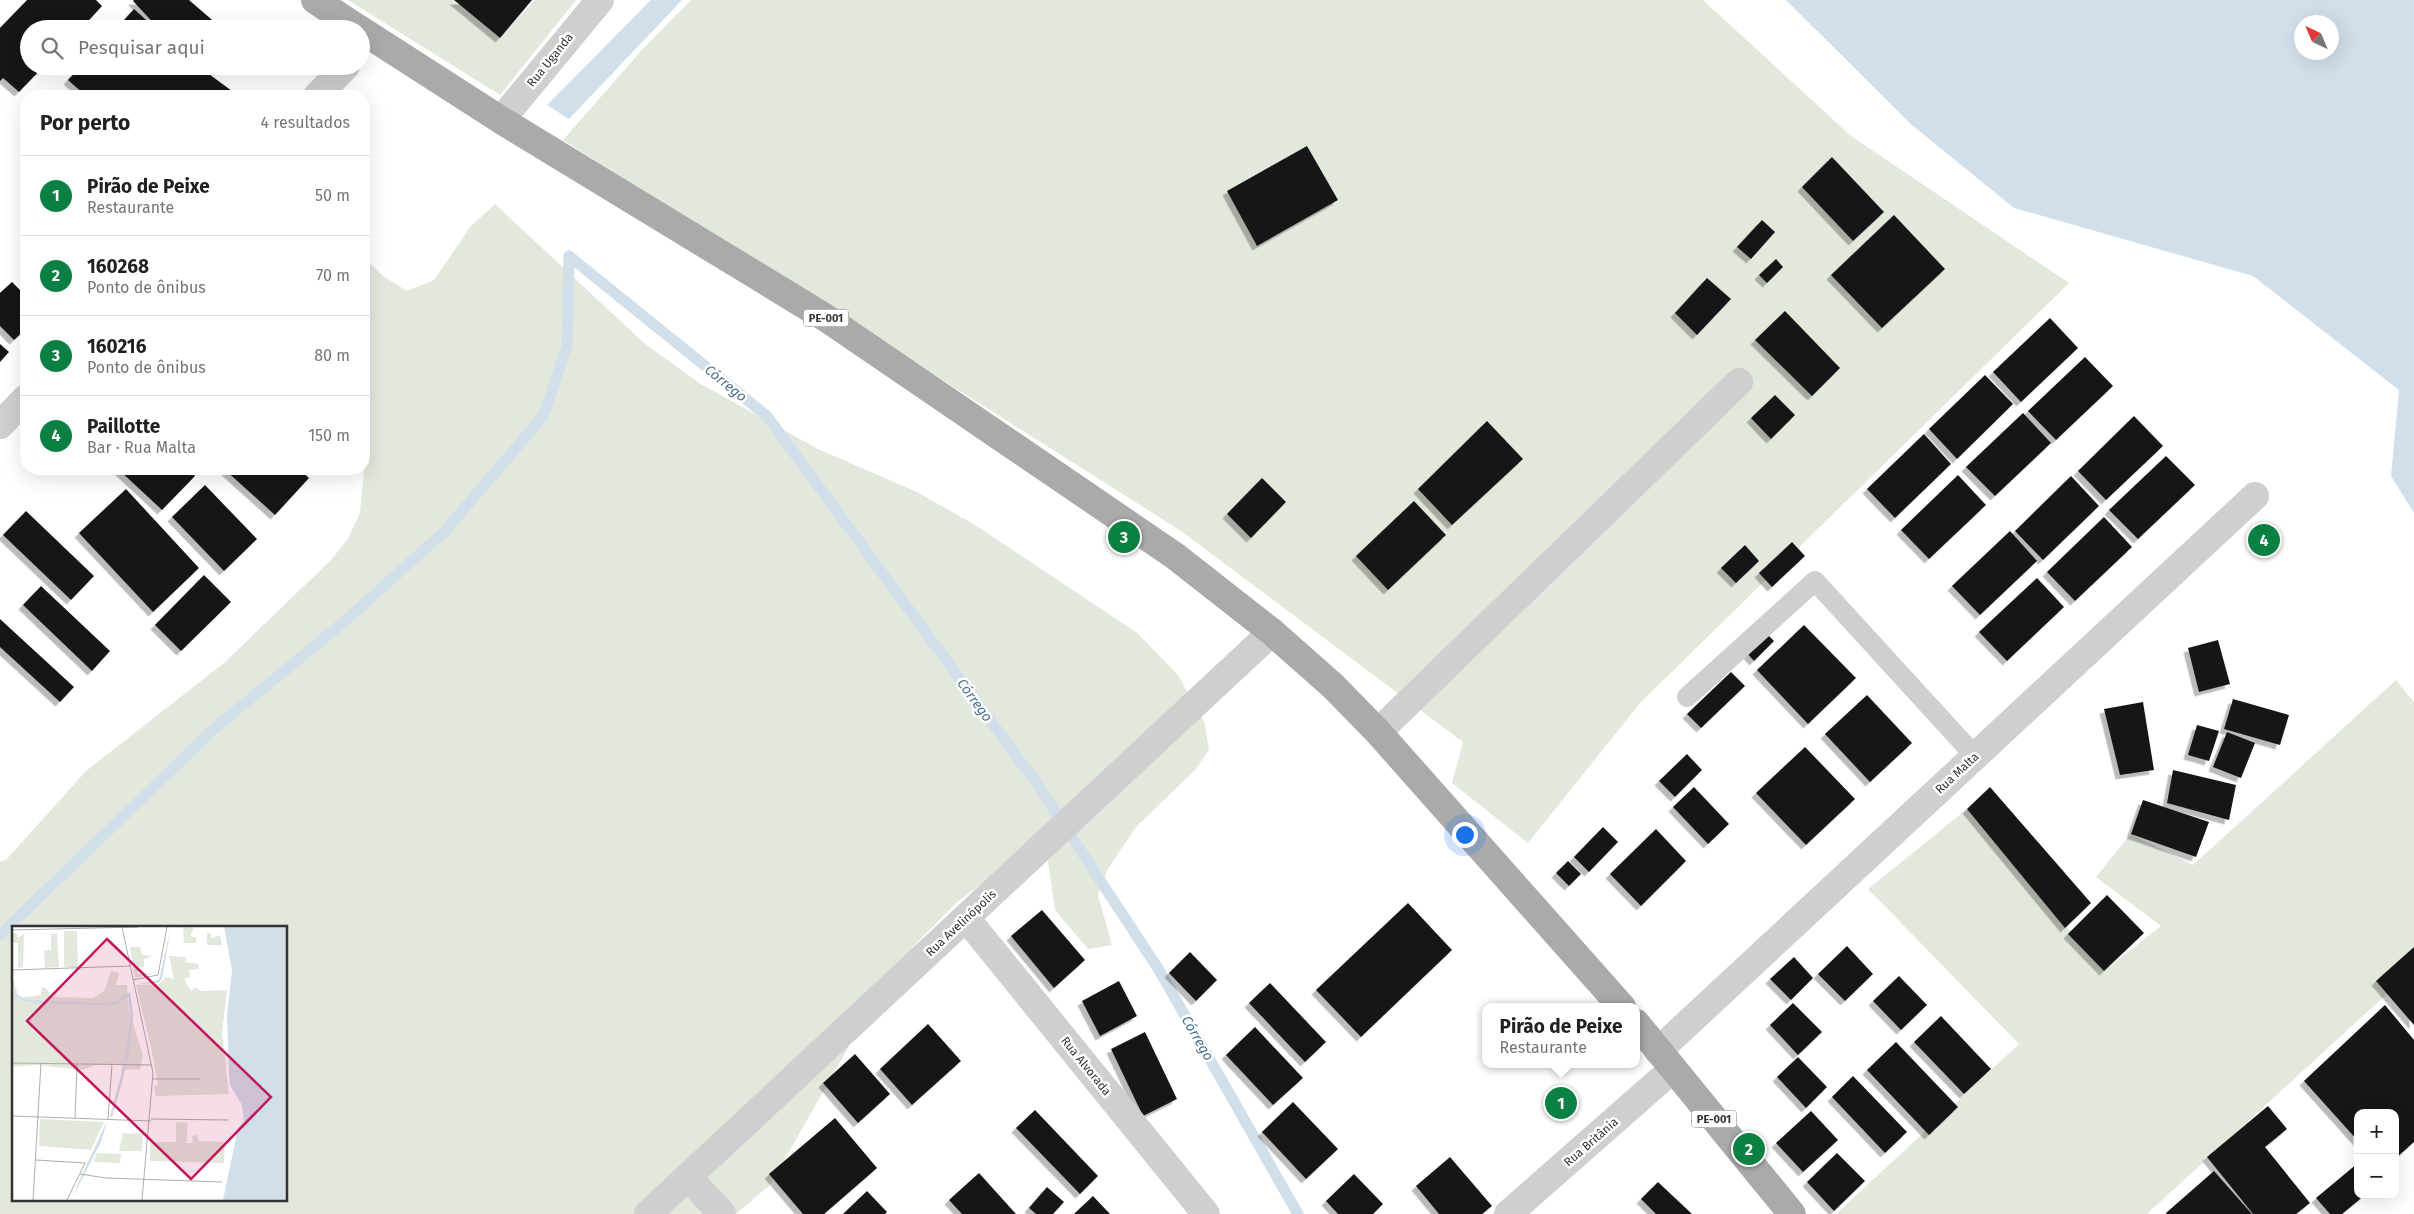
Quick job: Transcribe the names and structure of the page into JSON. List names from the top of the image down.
{
  "streets": {
    "main road": ["PE-001"],
    "street": [
      "Rua Uganda",
      "Rua Malta",
      "Rua Avelinópolis",
      "Rua Alvorada",
      "Rua Britânia"
    ]
  },
  "crossings": [
    ["Rua Uganda", "PE-001"],
    ["PE-001", "Rua Malta"],
    ["PE-001", "Rua Avelinópolis"],
    ["PE-001", "Rua Britânia"],
    ["Rua Malta", "Rua Britânia"],
    ["Rua Avelinópolis", "Rua Alvorada"]
  ],
  "water": ["Córrego"],
  "north": "top left",
  "page": {
    "search": "Pesquisar aqui",
    "heading": ["Por perto", "4 resultados"],
    "list": [
      {
        "mark": "1",
        "name": "Pirão de Peixe",
        "note": "Restaurante",
        "value": "50 m"
      },
      {
        "mark": "2",
        "name": "160268",
        "note": "Ponto de ônibus",
        "value": "70 m"
      },
      {
        "mark": "3",
        "name": "160216",
        "note": "Ponto de ônibus",
        "value": "80 m"
      },
      {
        "mark": "4",
        "name": "Paillotte",
        "note": "Bar · Rua Malta",
        "value": "150 m"
      }
    ],
    "pins": [
      "3",
      "4",
      "1",
      "2"
    ],
    "popup": ["Pirão de Peixe", "Restaurante"],
    "map_buttons": ["+", "−"]
  }
}
